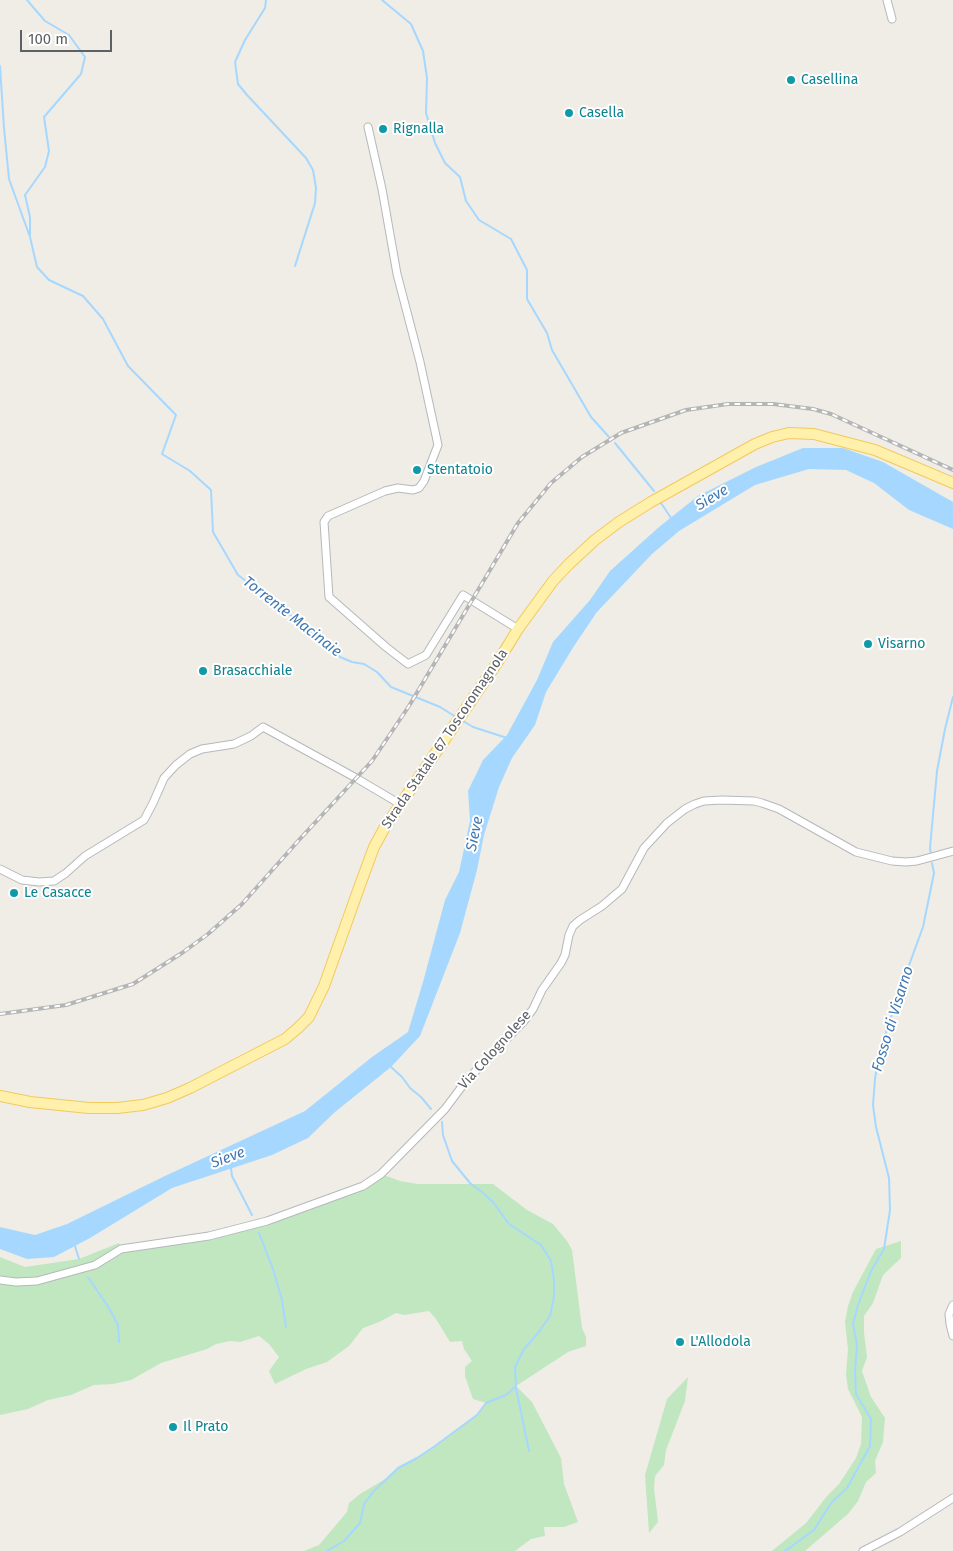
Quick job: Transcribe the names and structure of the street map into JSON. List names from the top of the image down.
{
  "streets": {
    "main road": ["Strada Statale 67 Toscoromagnola"],
    "street": ["Via Colognolese"]
  },
  "water": ["Sieve", "Torrente Macinaie", "Fosso di Visarno"],
  "places": [
    "Casellina",
    "Casella",
    "Rignalla",
    "Stentatoio",
    "Visarno",
    "Brasacchiale",
    "Le Casacce",
    "L'Allodola",
    "Il Prato"
  ],
  "scale_bar": "100 m"
}
